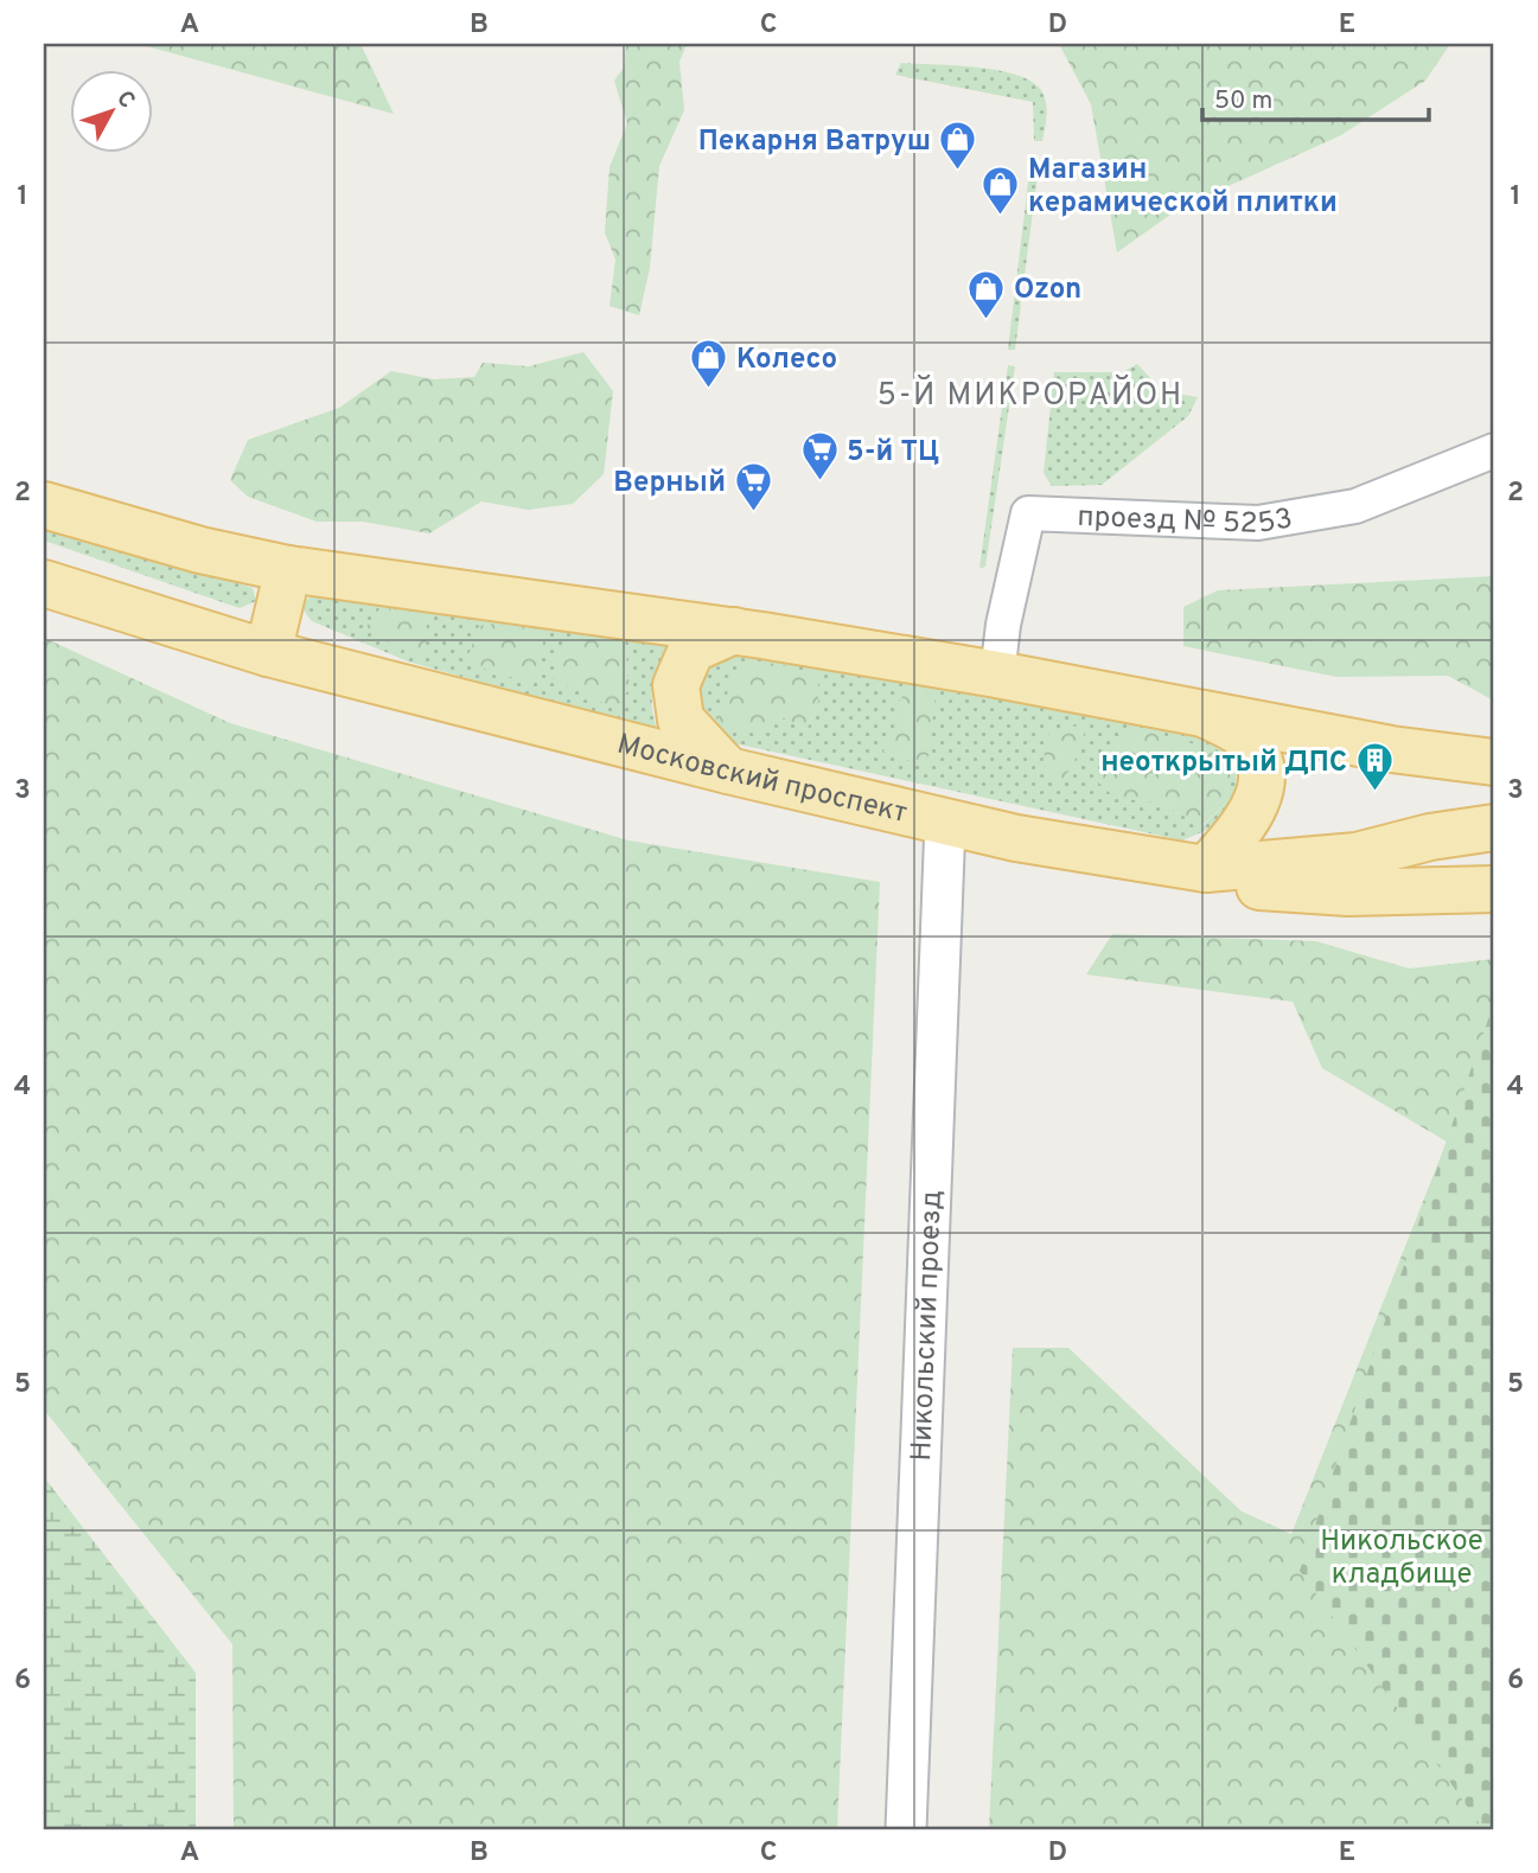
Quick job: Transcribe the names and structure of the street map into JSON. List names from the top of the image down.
{
  "streets": {
    "main road": ["Московский проспект"],
    "street": ["проезд № 5253", "Никольский проезд"]
  },
  "crossings": [
    ["Московский проспект", "Никольский проезд"]
  ],
  "districts": ["5-Й МИКРОРАЙОН"],
  "parks": ["Никольское кладбище"],
  "places": {
    "shop": [
      "Пекарня Ватруш",
      "Магазин керамической плитки",
      "Ozon",
      "Колесо"
    ],
    "supermarket": ["5-й ТЦ", "Верный"],
    "building": ["неоткрытый ДПС"]
  },
  "scale_bar": "50 m",
  "north": "top right",
  "grid": {
    "columns": [
      "A",
      "B",
      "C",
      "D",
      "E"
    ],
    "rows": [
      "1",
      "2",
      "3",
      "4",
      "5",
      "6"
    ]
  }
}
